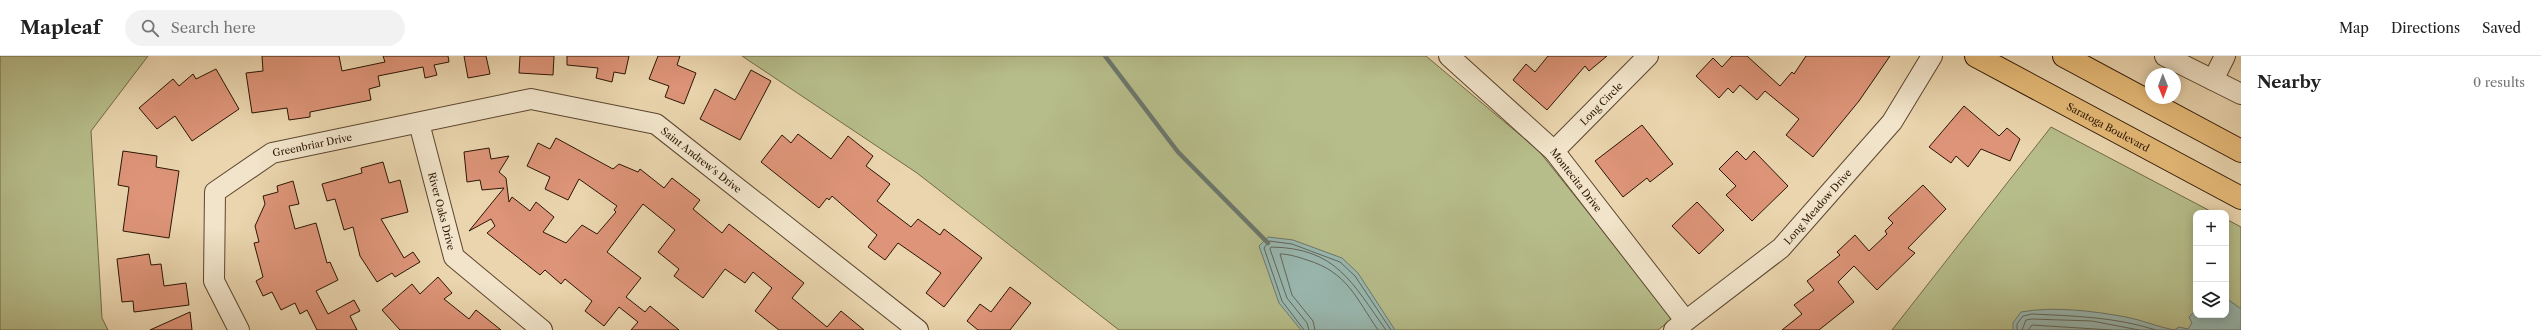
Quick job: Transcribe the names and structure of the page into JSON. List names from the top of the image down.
{
  "streets": {
    "main road": ["Saratoga Boulevard"],
    "street": [
      "Long Circle",
      "Greenbriar Drive",
      "Saint Andrew's Drive",
      "Montecita Drive",
      "Long Meadow Drive",
      "River Oaks Drive"
    ]
  },
  "crossings": [
    ["Long Circle", "Montecita Drive"],
    ["Greenbriar Drive", "Saint Andrew's Drive"],
    ["Greenbriar Drive", "River Oaks Drive"],
    ["Saint Andrew's Drive", "River Oaks Drive"],
    ["Montecita Drive", "Long Meadow Drive"]
  ],
  "north": "bottom",
  "page": {
    "header": "Mapleaf",
    "search": "Search here",
    "nav": ["Map", "Directions", "Saved"],
    "heading": ["Nearby", "0 results"],
    "map_buttons": ["+", "−"]
  }
}
